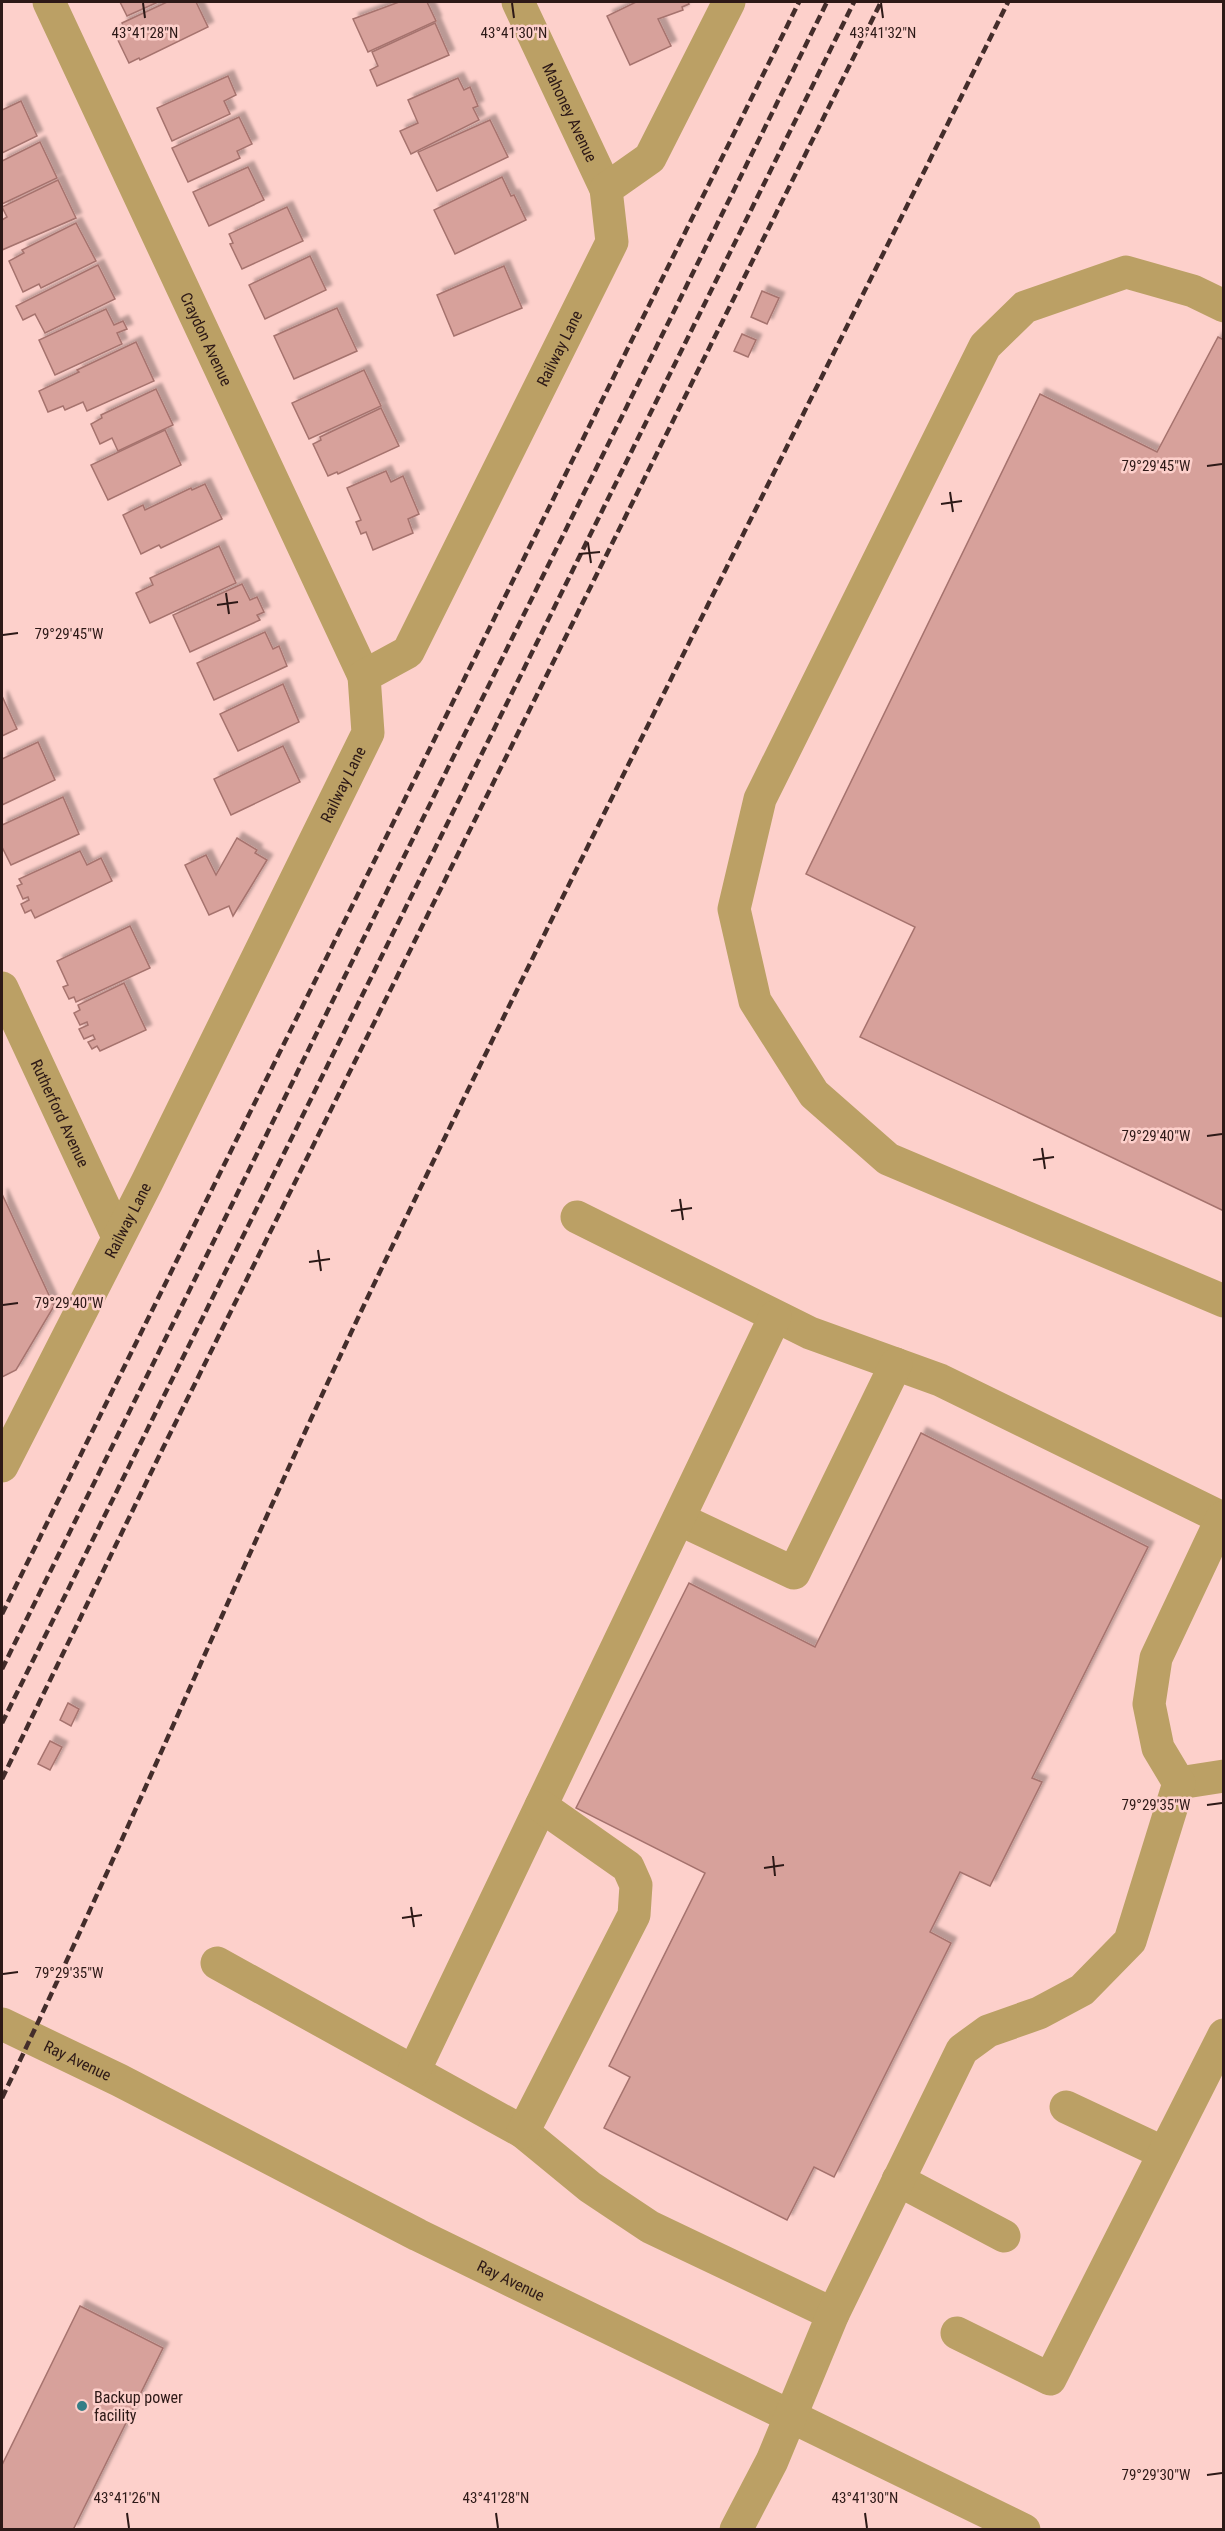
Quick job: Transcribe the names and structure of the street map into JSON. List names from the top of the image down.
{
  "streets": {
    "street": [
      "Mahoney Avenue",
      "Craydon Avenue",
      "Railway Lane",
      "Rutherford Avenue",
      "Ray Avenue"
    ]
  },
  "crossings": [
    ["Mahoney Avenue", "Railway Lane"],
    ["Craydon Avenue", "Railway Lane"],
    ["Railway Lane", "Rutherford Avenue"]
  ],
  "places": ["Backup power facility"],
  "coordinates": [
    "43°41'28\"N",
    "43°41'30\"N",
    "43°41'32\"N",
    "79°29'45\"W",
    "79°29'40\"W",
    "79°29'35\"W",
    "79°29'30\"W",
    "43°41'26\"N"
  ]
}
